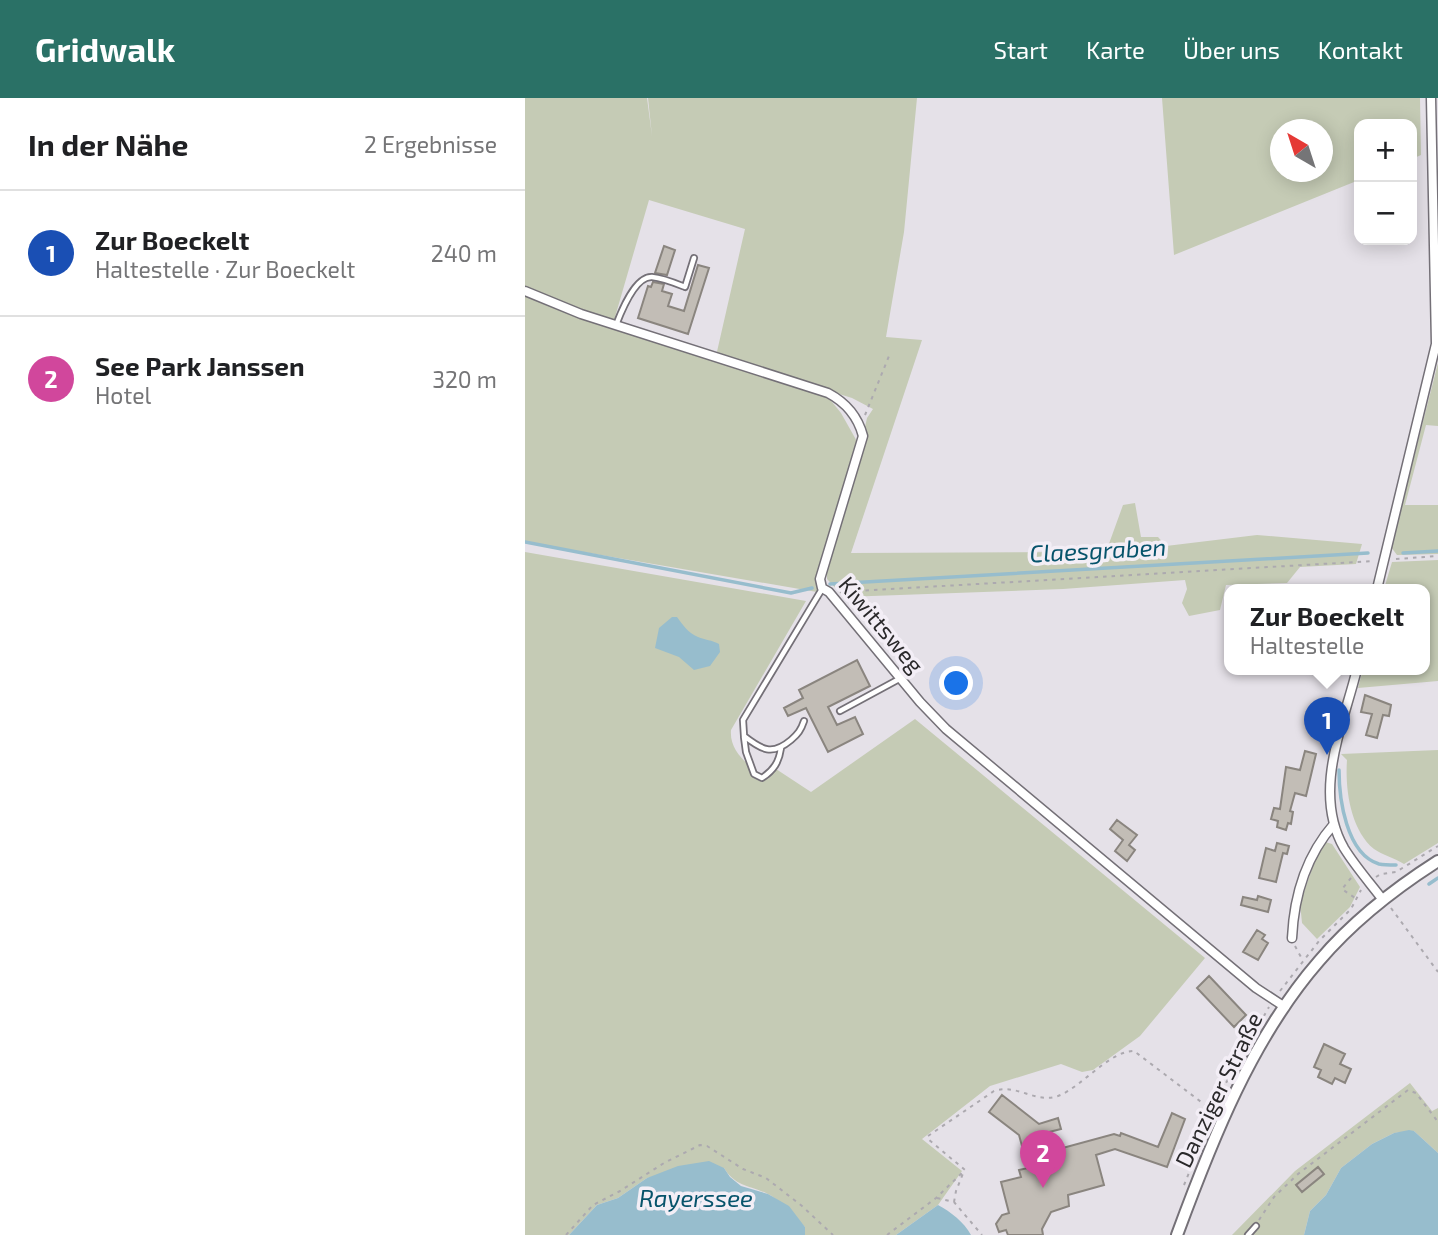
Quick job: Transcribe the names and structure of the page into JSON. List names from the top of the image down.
{
  "streets": {
    "street": ["Kiwittsweg", "Danziger Straße"]
  },
  "crossings": [
    ["Kiwittsweg", "Danziger Straße"]
  ],
  "water": ["Claesgraben", "Rayerssee"],
  "north": "top left",
  "page": {
    "header": "Gridwalk",
    "nav": [
      "Start",
      "Karte",
      "Über uns",
      "Kontakt"
    ],
    "heading": ["In der Nähe", "2 Ergebnisse"],
    "map_buttons": ["+", "−"],
    "list": [
      {
        "mark": "1",
        "name": "Zur Boeckelt",
        "note": "Haltestelle · Zur Boeckelt",
        "value": "240 m"
      },
      {
        "mark": "2",
        "name": "See Park Janssen",
        "note": "Hotel",
        "value": "320 m"
      }
    ],
    "popup": ["Zur Boeckelt", "Haltestelle"],
    "pins": ["1", "2"]
  }
}
